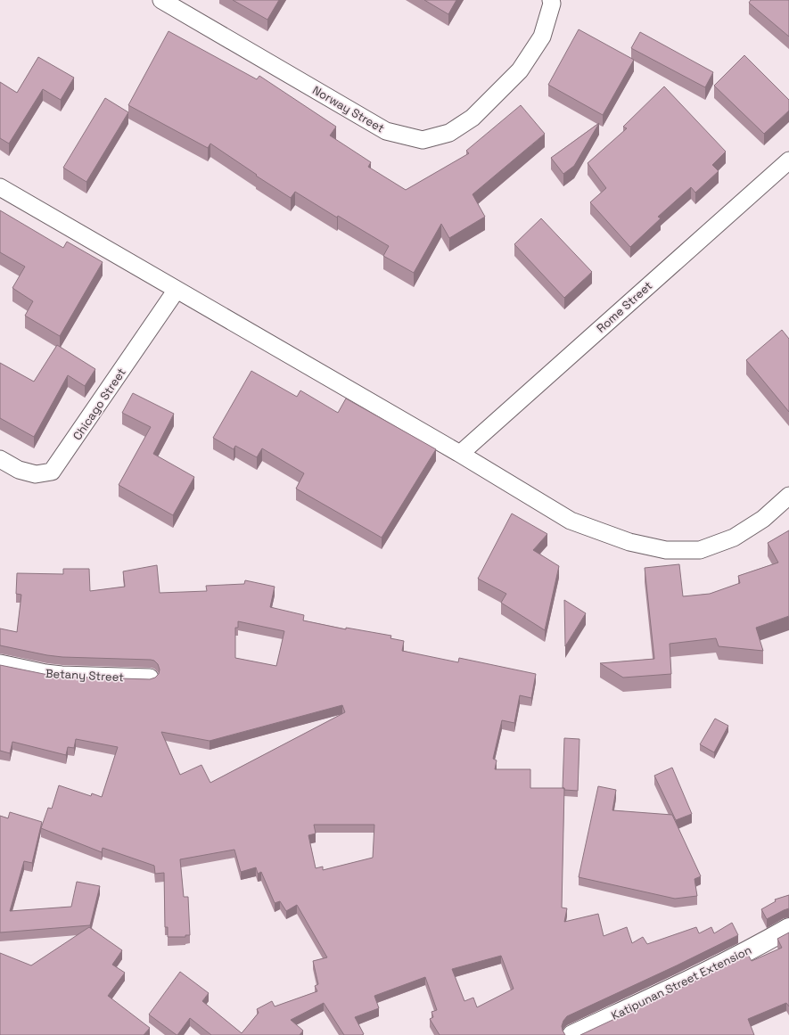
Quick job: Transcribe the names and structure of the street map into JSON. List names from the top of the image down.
{
  "streets": {
    "street": [
      "Norway Street",
      "Rome Street",
      "Chicago Street",
      "Betany Street",
      "Katipunan Street Extension"
    ]
  }
}
